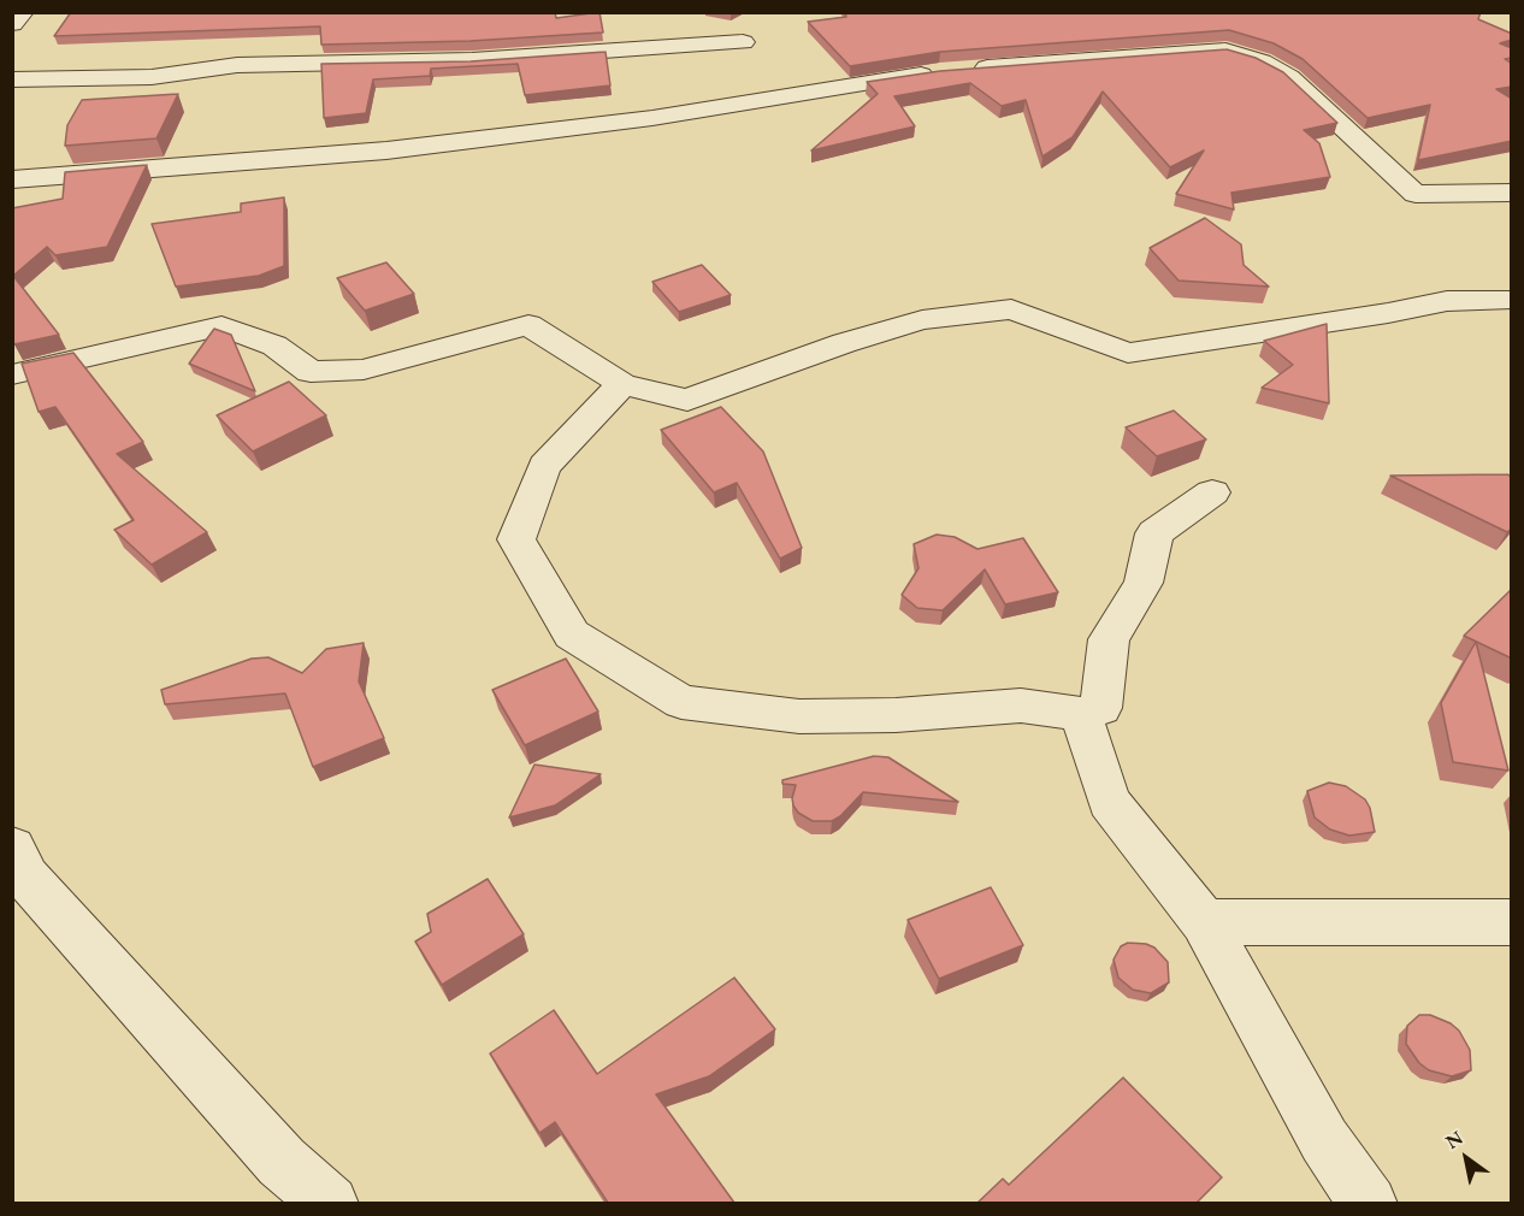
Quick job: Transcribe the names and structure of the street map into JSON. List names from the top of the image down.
{
  "north": "top left"
}
